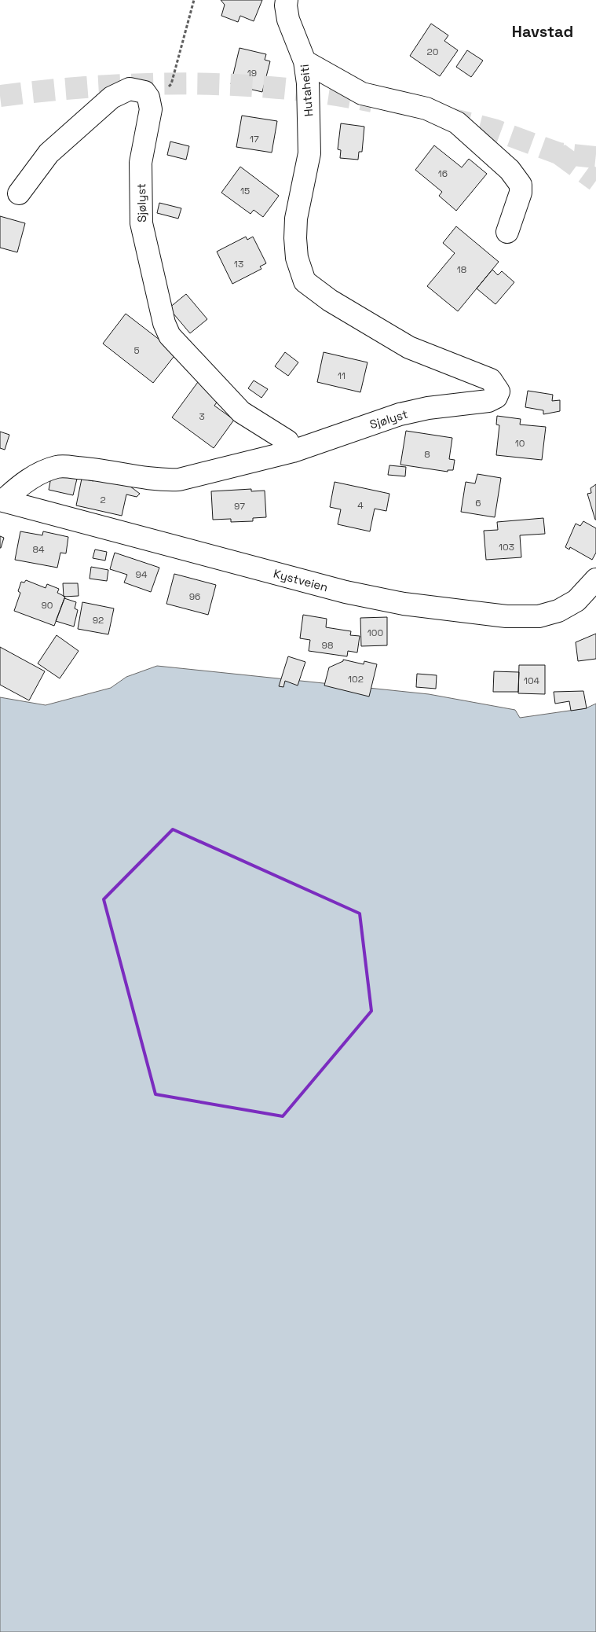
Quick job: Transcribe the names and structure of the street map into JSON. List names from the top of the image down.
{
  "streets": {
    "street": ["Hutaheiti", "Sjølyst", "Kystveien"]
  },
  "crossings": [
    ["Hutaheiti", "Sjølyst"],
    ["Sjølyst", "Kystveien"]
  ],
  "districts": ["Havstad"],
  "house_numbers": [
    "20",
    "19",
    "17",
    "16",
    "15",
    "13",
    "18",
    "5",
    "11",
    "3",
    "10",
    "8",
    "2",
    "6",
    "4",
    "97",
    "103",
    "84",
    "94",
    "96",
    "90",
    "92",
    "100",
    "98",
    "102",
    "104"
  ]
}
